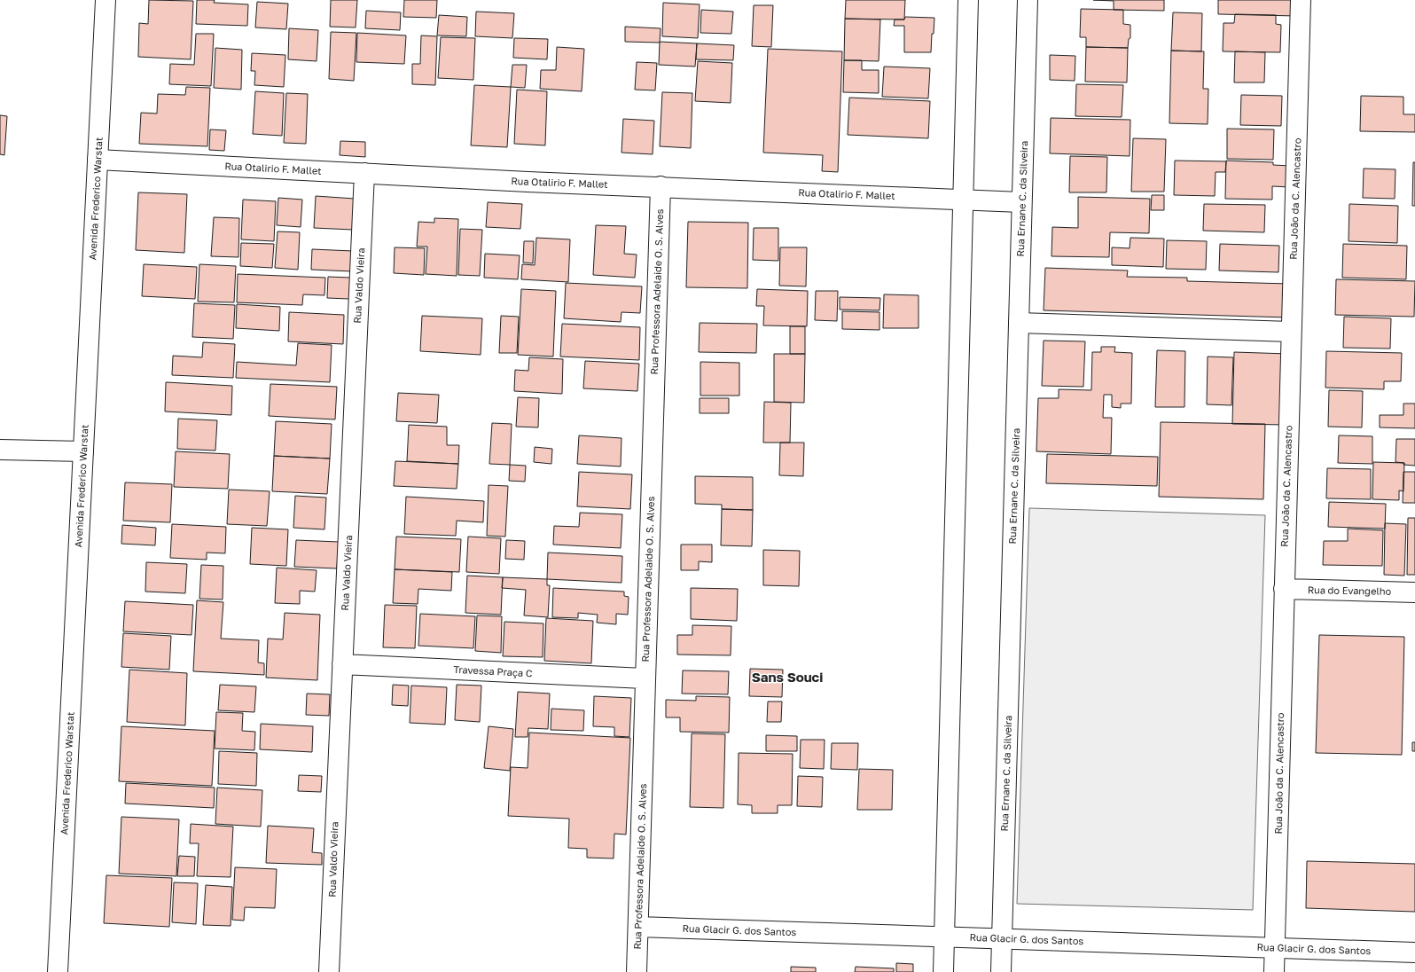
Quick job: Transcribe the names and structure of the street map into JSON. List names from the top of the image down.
{
  "streets": {
    "street": [
      "Rua Otalirio F. Mallet",
      "Avenida Frederico Warstat",
      "Rua Ernane C. da Silveira",
      "Rua João da C. Alencastro",
      "Rua Valdo Vieira",
      "Rua Professora Adelaide O. S. Alves",
      "Rua do Evangelho",
      "Travessa Praça C",
      "Rua Glacir G. dos Santos"
    ]
  },
  "crossings": [
    ["Rua Otalirio F. Mallet", "Avenida Frederico Warstat"],
    ["Rua Otalirio F. Mallet", "Rua Ernane C. da Silveira"],
    ["Rua Otalirio F. Mallet", "Rua Valdo Vieira"],
    ["Rua Otalirio F. Mallet", "Rua Professora Adelaide O. S. Alves"],
    ["Rua Ernane C. da Silveira", "Rua Glacir G. dos Santos"],
    ["Rua João da C. Alencastro", "Rua do Evangelho"],
    ["Rua João da C. Alencastro", "Rua Glacir G. dos Santos"],
    ["Rua Valdo Vieira", "Travessa Praça C"],
    ["Rua Professora Adelaide O. S. Alves", "Travessa Praça C"],
    ["Rua Professora Adelaide O. S. Alves", "Rua Glacir G. dos Santos"]
  ],
  "districts": ["Sans Souci"]
}
